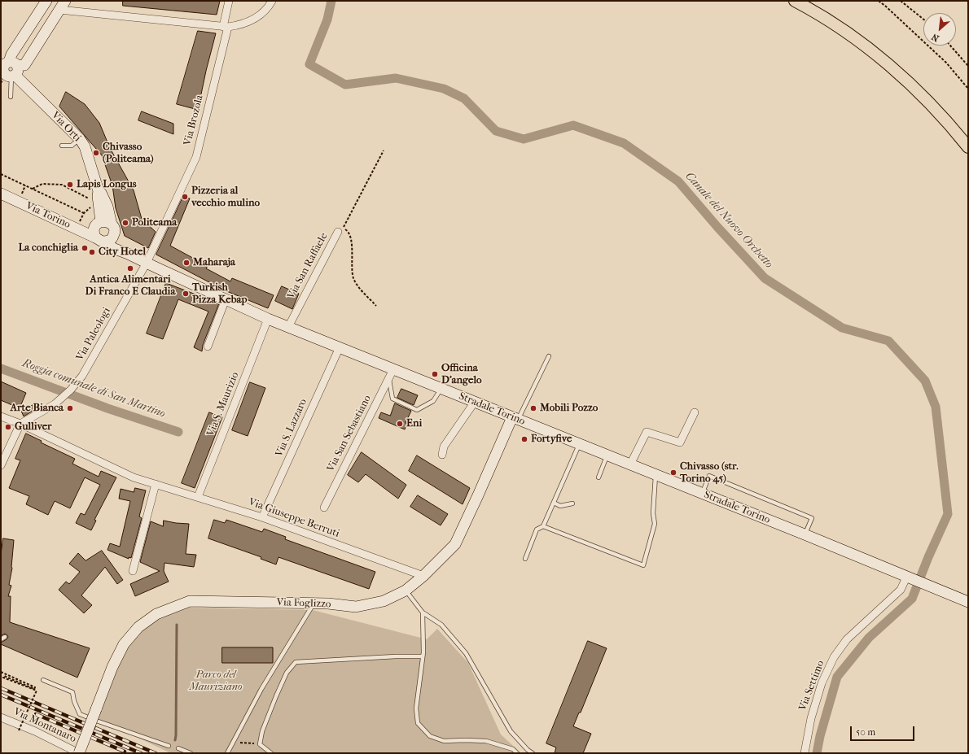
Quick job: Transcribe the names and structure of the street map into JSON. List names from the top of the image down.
{
  "streets": {
    "main road": [
      "Via Orti",
      "Via Torino",
      "Stradale Torino",
      "Via Foglizzo"
    ],
    "street": [
      "Via Brozola",
      "Via San Raffaele",
      "Via Paleologi",
      "Via S. Maurizio",
      "Via S. Lazzaro",
      "Via San Sebastiano",
      "Via Giuseppe Berruti",
      "Via Settimo",
      "Via Montanaro"
    ]
  },
  "crossings": [
    ["Via Brozola", "Via Paleologi"],
    ["Via Brozola", "Stradale Torino"],
    ["Via Orti", "Via Torino"],
    ["Via Orti", "Stradale Torino"],
    ["Via Torino", "Stradale Torino"],
    ["Via San Raffaele", "Stradale Torino"],
    ["Via Paleologi", "Stradale Torino"],
    ["Via Paleologi", "Via Giuseppe Berruti"],
    ["Via S. Maurizio", "Stradale Torino"],
    ["Via S. Maurizio", "Via Giuseppe Berruti"],
    ["Stradale Torino", "Via S. Lazzaro"],
    ["Stradale Torino", "Via San Sebastiano"],
    ["Stradale Torino", "Via Foglizzo"],
    ["Stradale Torino", "Via Settimo"],
    ["Via S. Lazzaro", "Via Giuseppe Berruti"],
    ["Via Giuseppe Berruti", "Via Foglizzo"],
    ["Via Foglizzo", "Via Montanaro"]
  ],
  "water": ["Canale del Nuovo Orchetto", "Roggia comunale di San Martino"],
  "parks": ["Parco del Mauriziano"],
  "places": [
    "Chivasso (Politeama)",
    "Lapis Longus",
    "Pizzeria al vecchio mulino",
    "Politeama",
    "La conchiglia",
    "City Hotel",
    "Maharaja",
    "Antica Alimentari Di Franco E Claudia",
    "Turkish Pizza Kebap",
    "Officina D'angelo",
    "Arte Bianca",
    "Mobili Pozzo",
    "Eni",
    "Gulliver",
    "Fortyfive",
    "Chivasso (str. Torino 45)"
  ],
  "scale_bar": "50 m",
  "north": "bottom left"
}
